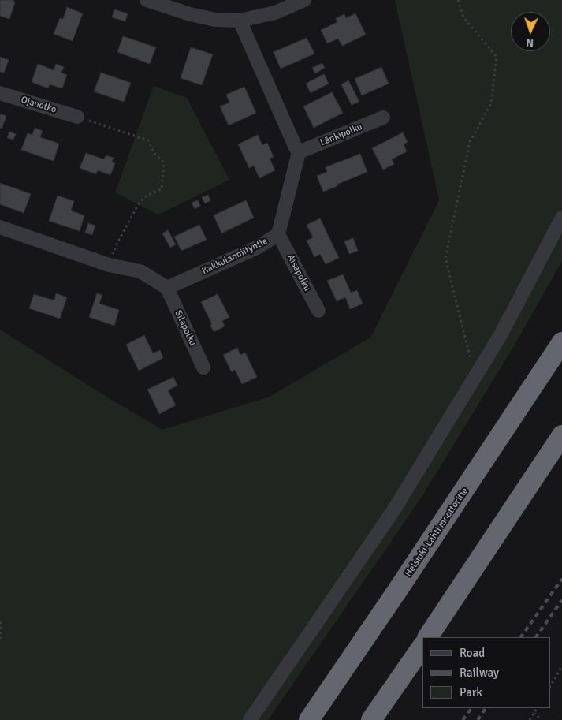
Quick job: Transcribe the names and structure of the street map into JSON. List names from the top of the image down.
{
  "streets": {
    "highway": ["Helsinki-Lahti moottoritie"],
    "street": [
      "Ojanotko",
      "Länkipolku",
      "Kakkulanniityntie",
      "Aisapolku",
      "Silapolku"
    ]
  },
  "crossings": [
    ["Länkipolku", "Kakkulanniityntie"],
    ["Kakkulanniityntie", "Aisapolku"],
    ["Kakkulanniityntie", "Silapolku"]
  ],
  "legend": ["Road", "Railway", "Park"],
  "north": "bottom"
}
